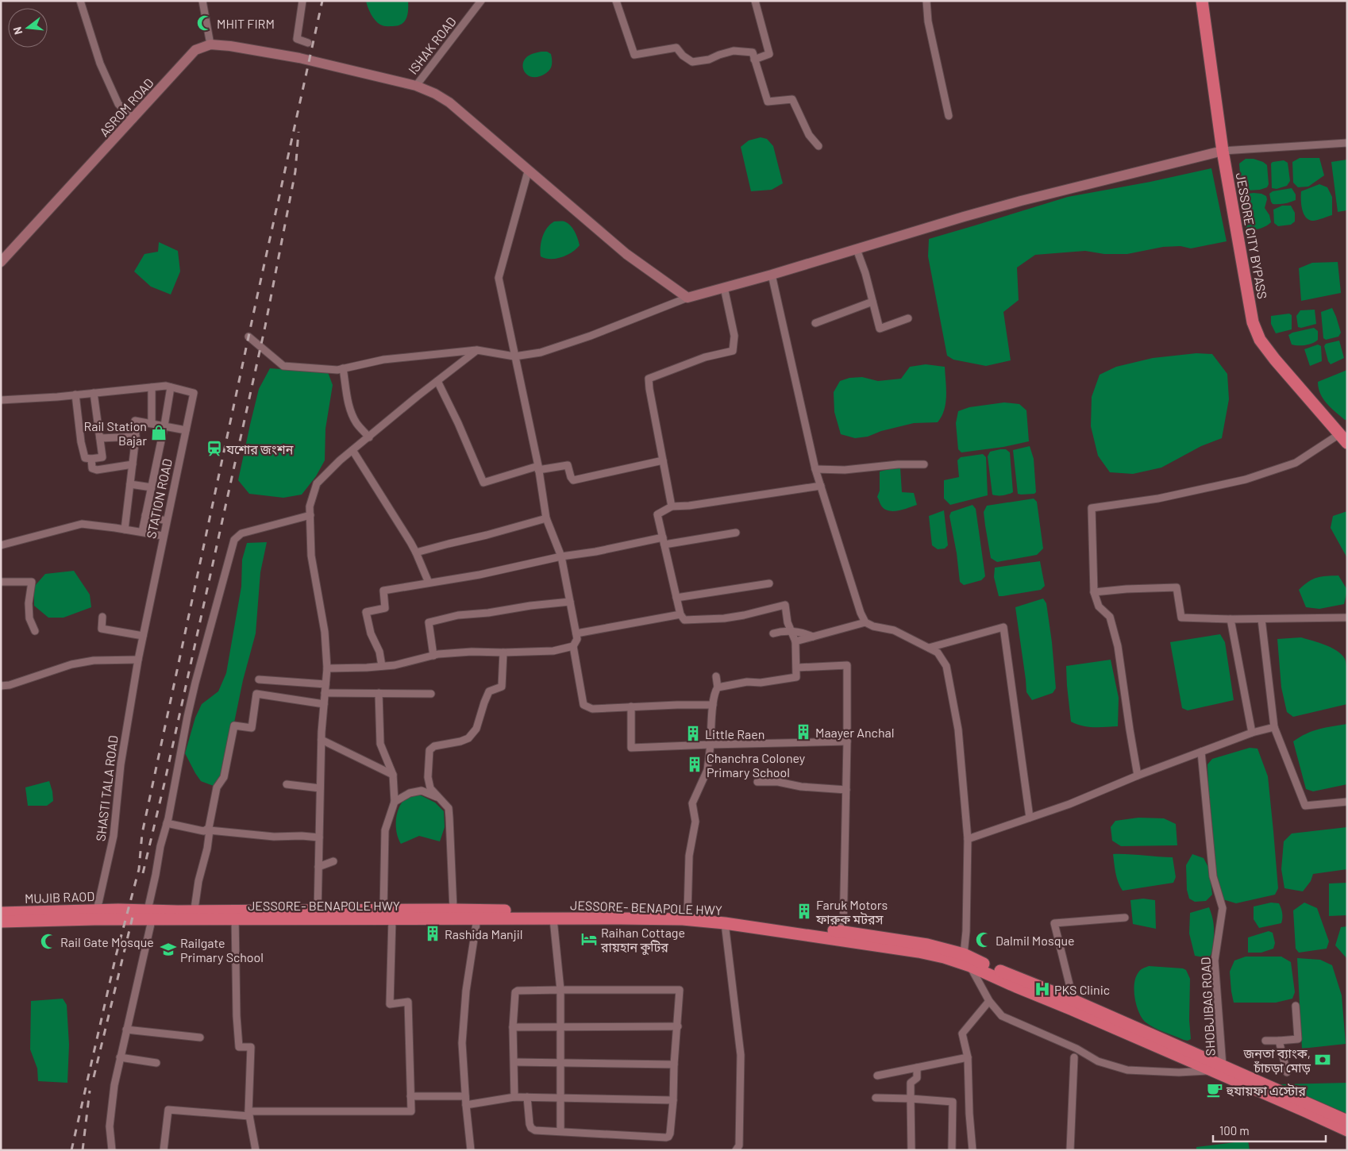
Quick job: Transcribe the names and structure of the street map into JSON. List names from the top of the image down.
{
  "streets": {
    "highway": ["JESSORE CITY BYPASS", "MUJIB RAOD", "JESSORE- BENAPOLE HWY"],
    "street": [
      "ISHAK ROAD",
      "ASROM ROAD",
      "STATION ROAD",
      "SHASTI TALA ROAD",
      "SHOBJIBAG ROAD"
    ]
  },
  "crossings": [
    ["ISHAK ROAD", "ASROM ROAD"],
    ["STATION ROAD", "SHASTI TALA ROAD"],
    ["SHASTI TALA ROAD", "MUJIB RAOD"],
    ["SHASTI TALA ROAD", "JESSORE- BENAPOLE HWY"],
    ["MUJIB RAOD", "JESSORE- BENAPOLE HWY"],
    ["JESSORE- BENAPOLE HWY", "SHOBJIBAG ROAD"]
  ],
  "places": {
    "mosque": ["MHIT FIRM", "Dalmil Mosque", "Rail Gate Mosque"],
    "shop": ["Rail Station Bajar"],
    "station": ["যশোর জংশন"],
    "building": [
      "Maayer Anchal",
      "Little Raen",
      "Chanchra Coloney Primary School",
      "Faruk Motors ফারুক মটরস",
      "Rashida Manjil"
    ],
    "hotel": ["Raihan Cottage রায়হান কুটির"],
    "school or university": ["Railgate Primary School"],
    "hospital": ["PKS Clinic"],
    "bank": ["জনতা ব্যাংক, চাঁচড়া মোড়"],
    "cafe": ["হুযায়ফা এস্টোর"]
  },
  "scale_bar": "100 m",
  "north": "left"
}
